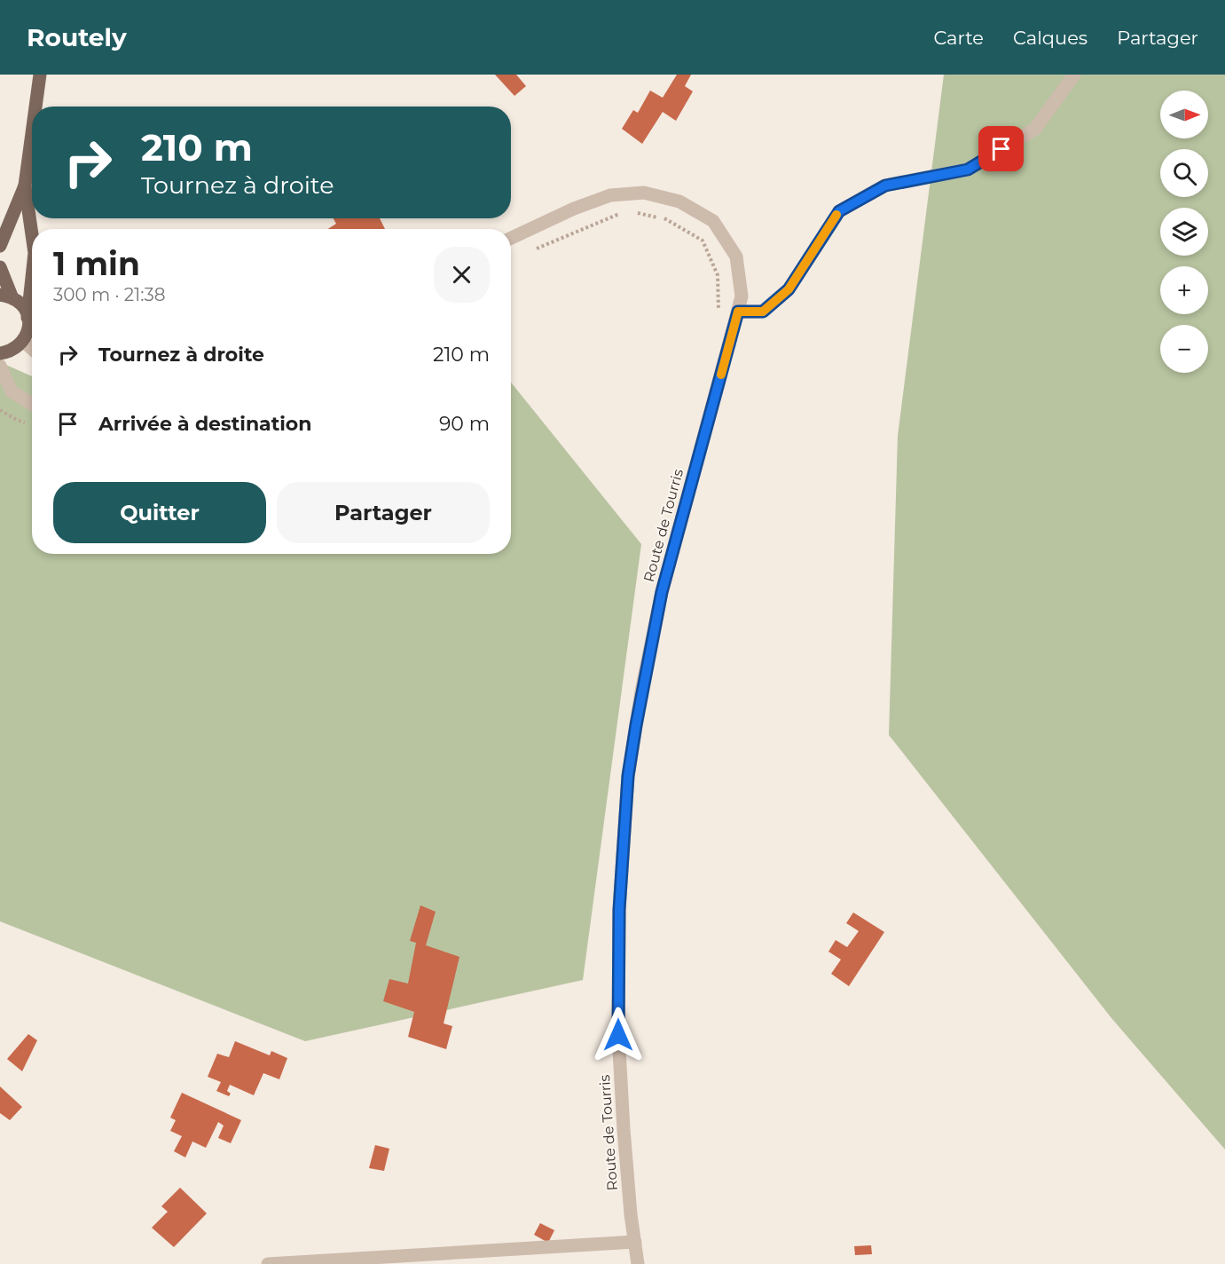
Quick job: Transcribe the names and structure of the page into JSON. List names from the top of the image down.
{
  "streets": {
    "street": ["Route de Tourris"]
  },
  "north": "right",
  "page": {
    "header": "Routely",
    "nav": ["Carte", "Calques", "Partager"],
    "map_buttons": ["+", "−"],
    "turn": ["210 m", "Tournez à droite"],
    "heading": ["1 min", "300 m · 21:38"],
    "list": [
      {
        "name": "Tournez à droite",
        "value": "210 m"
      },
      {
        "name": "Arrivée à destination",
        "value": "90 m"
      }
    ],
    "buttons": ["Quitter", "Partager"]
  }
}
